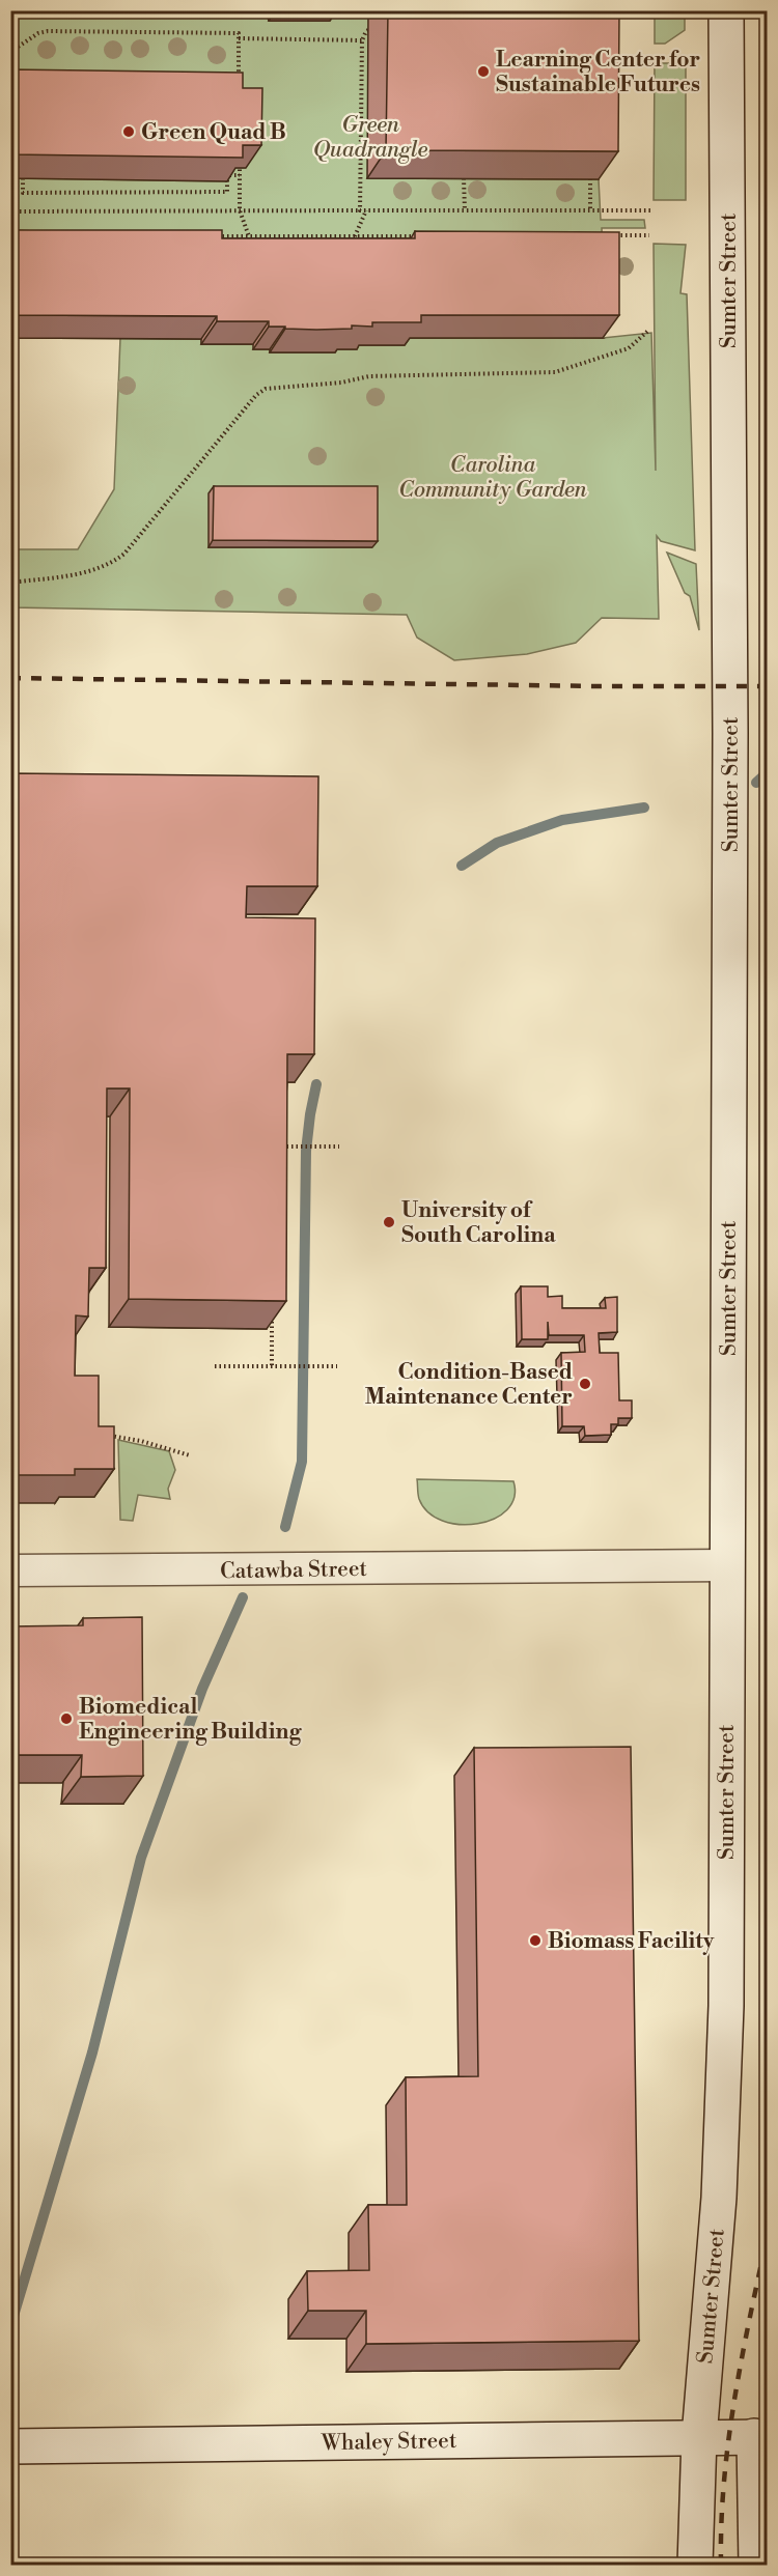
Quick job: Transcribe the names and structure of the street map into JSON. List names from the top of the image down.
{
  "streets": {
    "street": ["Sumter Street", "Catawba Street", "Whaley Street"]
  },
  "crossings": [
    ["Sumter Street", "Catawba Street"],
    ["Sumter Street", "Whaley Street"]
  ],
  "parks": ["Green Quadrangle", "Carolina Community Garden"],
  "places": [
    "Learning Center for Sustainable Futures",
    "Green Quad B",
    "University of South Carolina",
    "Condition-Based Maintenance Center",
    "Biomedical Engineering Building",
    "Biomass Facility"
  ]
}
